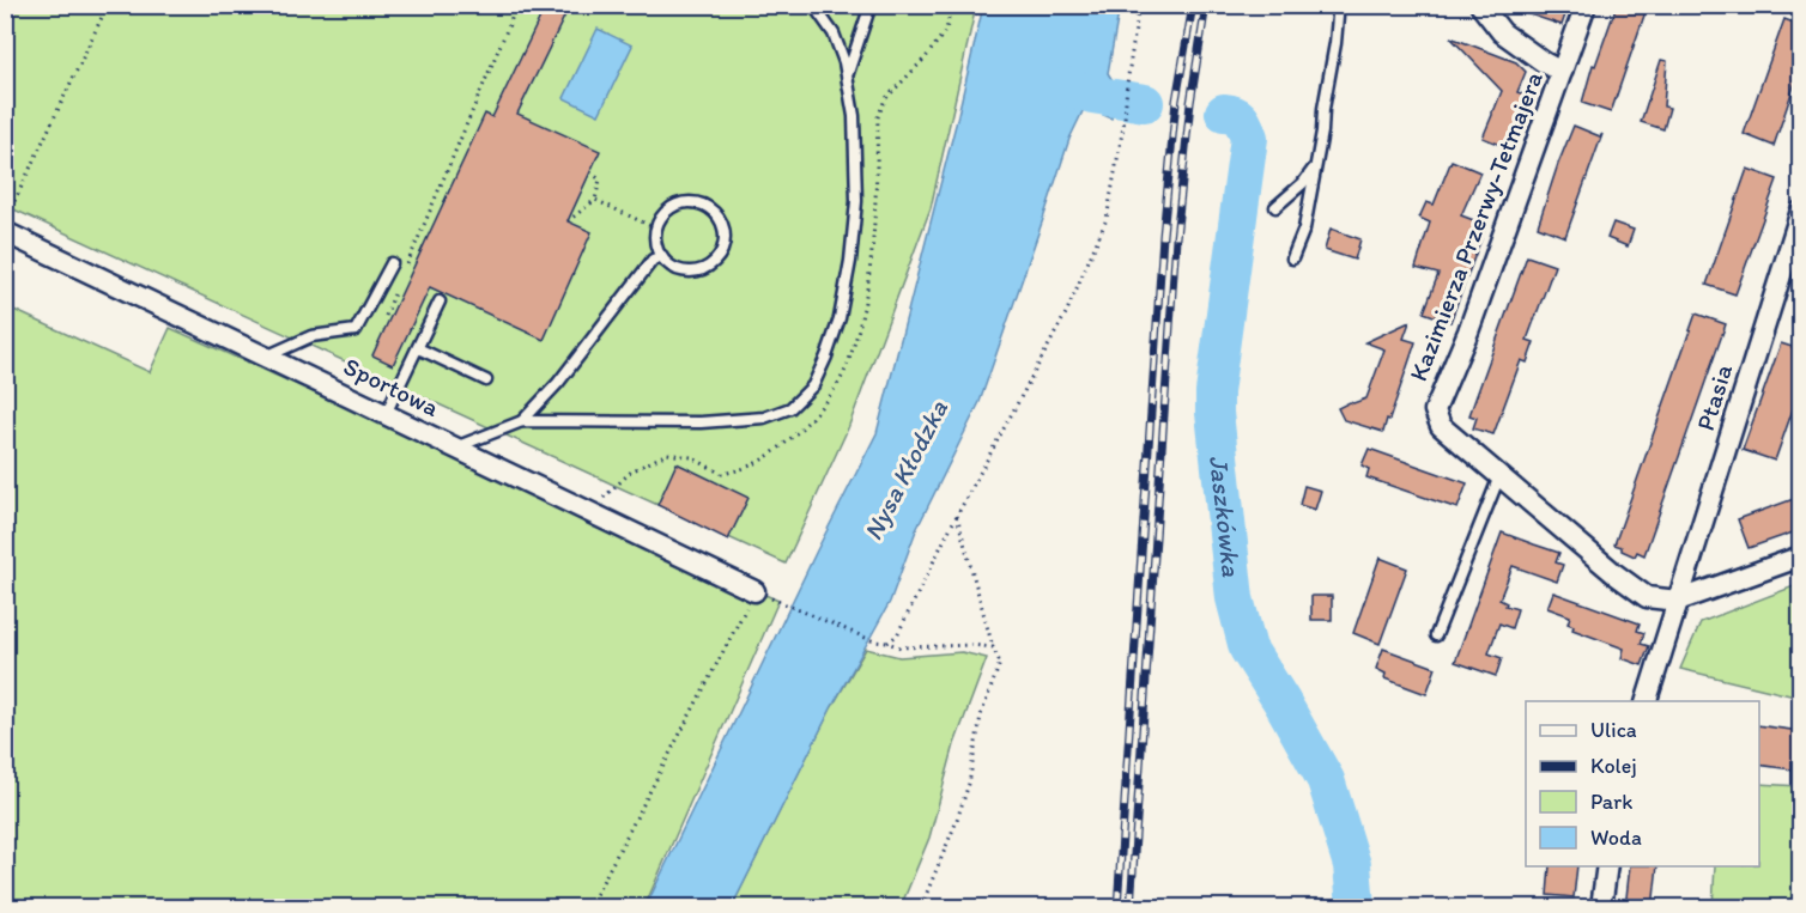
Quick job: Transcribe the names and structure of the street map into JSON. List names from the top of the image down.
{
  "streets": {
    "street": ["Kazimierza Przerwy-Tetmajera", "Sportowa", "Ptasia"]
  },
  "crossings": [
    ["Kazimierza Przerwy-Tetmajera", "Ptasia"]
  ],
  "water": ["Nysa Kłodzka", "Jaszkówka"],
  "legend": [
    "Ulica",
    "Kolej",
    "Park",
    "Woda"
  ]
}
